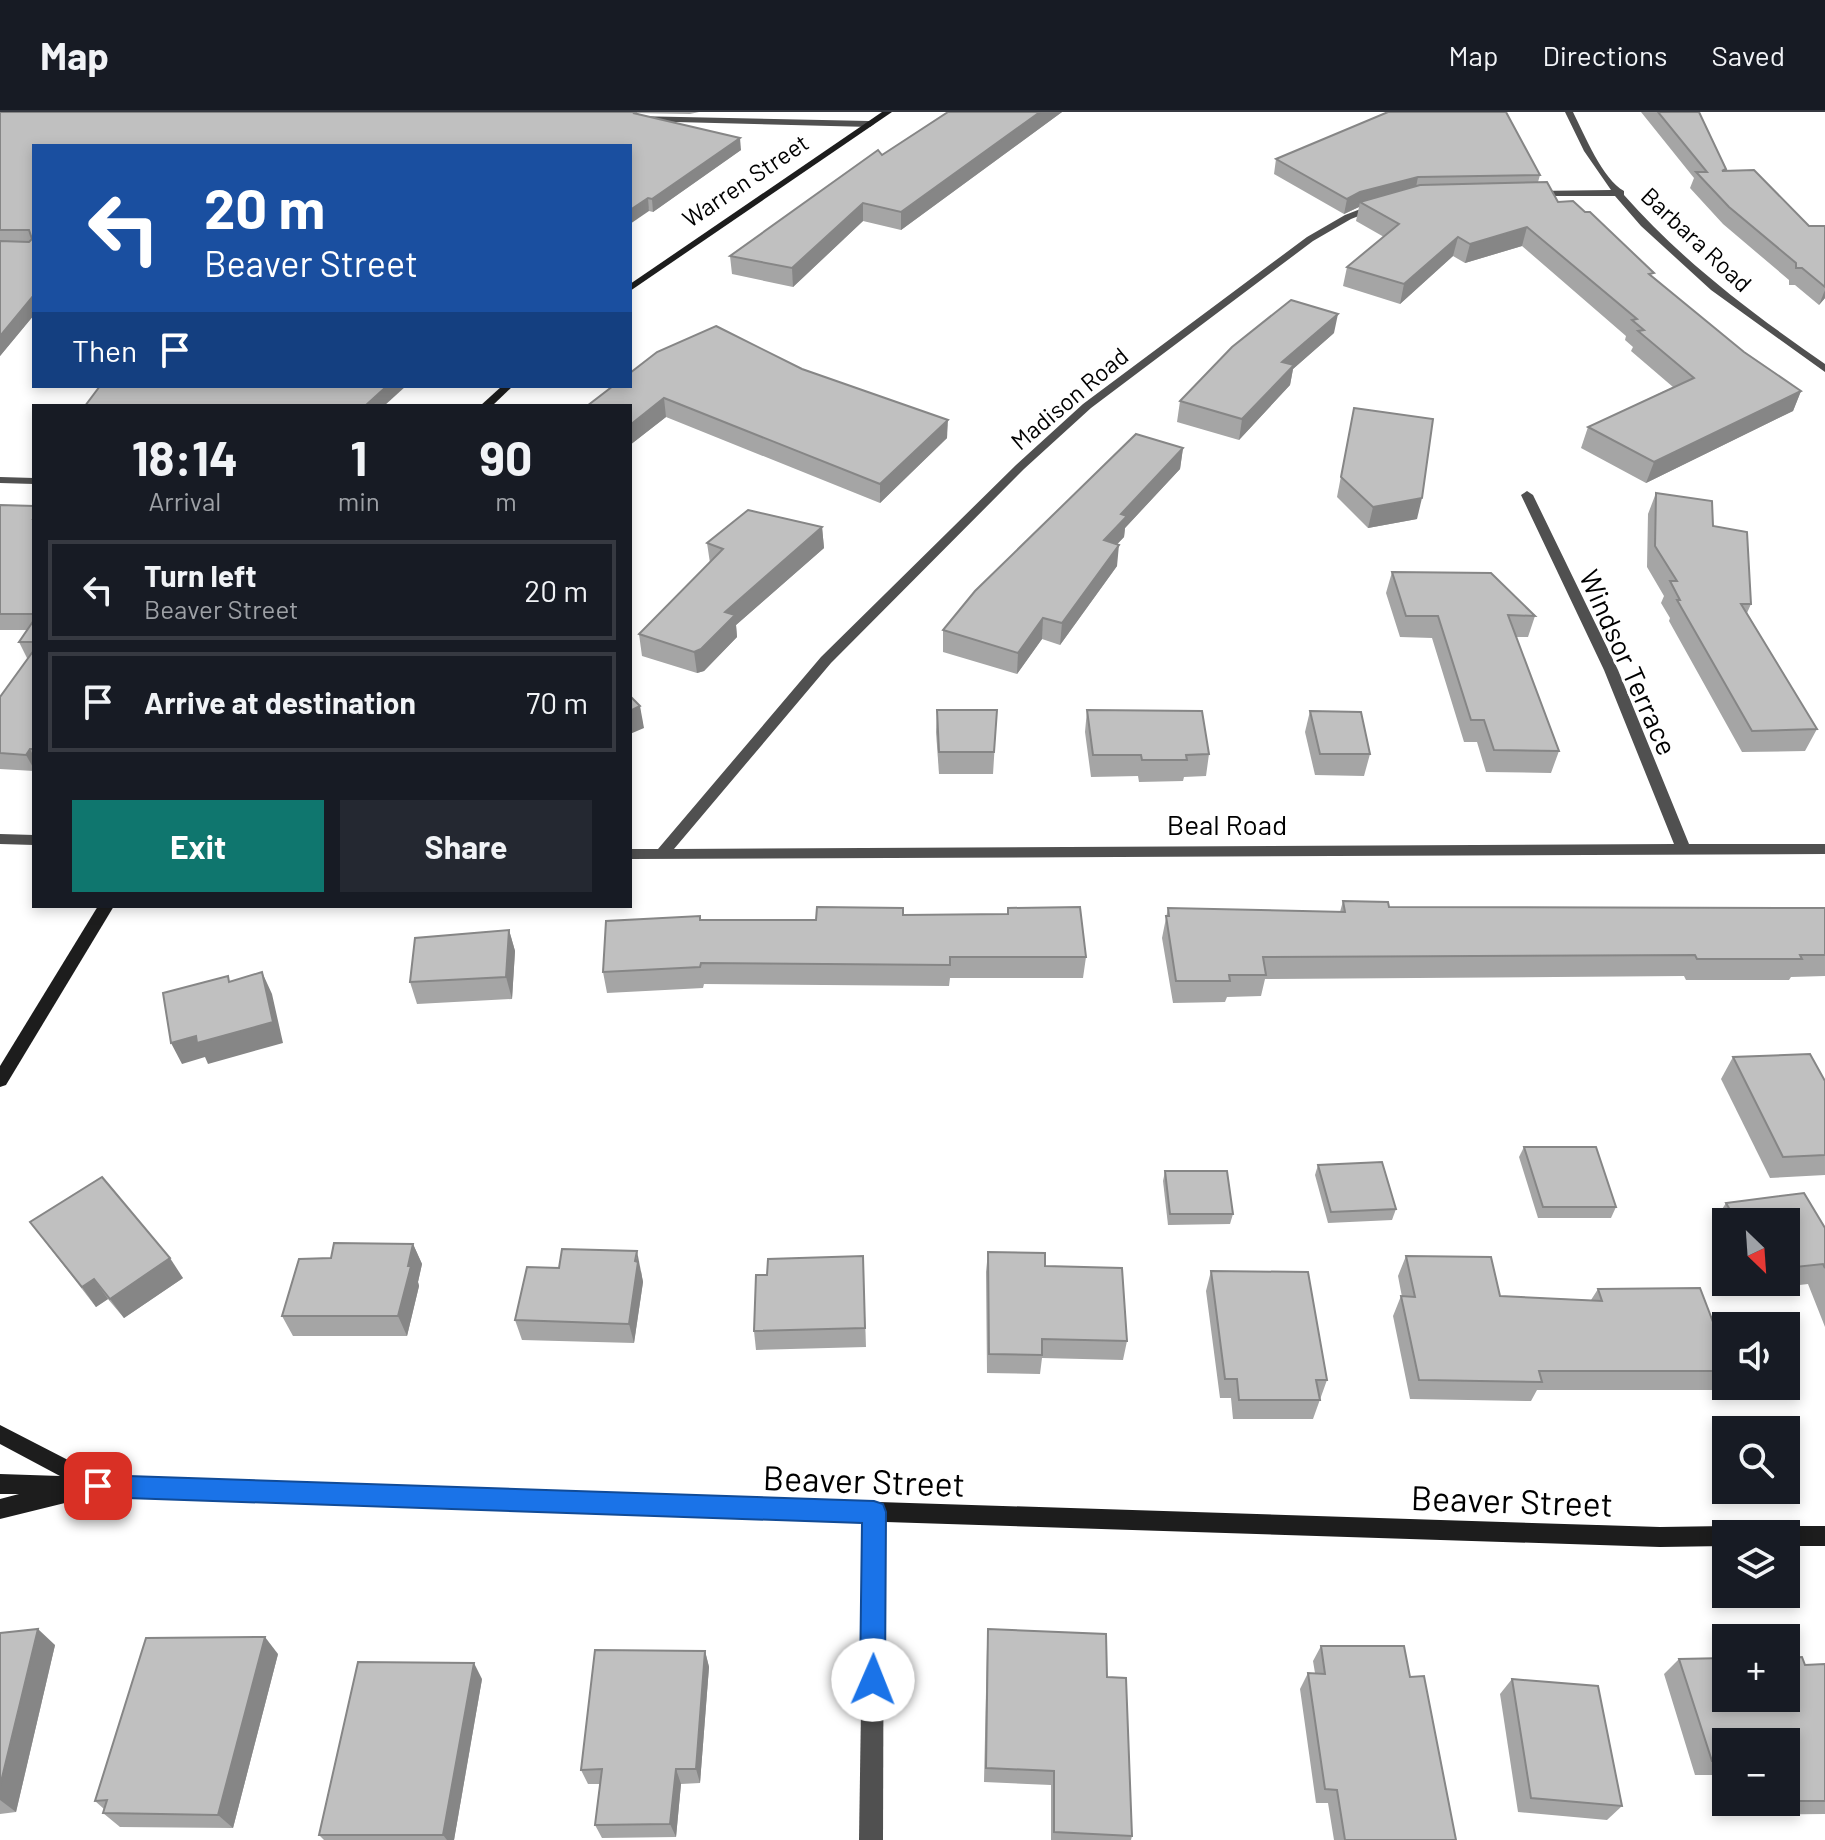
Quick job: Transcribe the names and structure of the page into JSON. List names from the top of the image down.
{
  "streets": {
    "main road": ["Warren Street", "Beaver Street"],
    "street": [
      "Barbara Road",
      "Madison Road",
      "Windsor Terrace",
      "Beal Road"
    ]
  },
  "crossings": [
    ["Madison Road", "Beal Road"],
    ["Windsor Terrace", "Beal Road"]
  ],
  "north": "bottom right",
  "page": {
    "header": "Map",
    "nav": ["Map", "Directions", "Saved"],
    "turn": ["20 m", "Beaver Street"],
    "then": "Then",
    "eta": [
      "18:14",
      "Arrival",
      "1",
      "min",
      "90",
      "m"
    ],
    "list": [
      {
        "name": "Turn left",
        "note": "Beaver Street",
        "value": "20 m"
      },
      {
        "name": "Arrive at destination",
        "value": "70 m"
      }
    ],
    "buttons": ["Exit", "Share"],
    "map_buttons": ["+", "−"]
  }
}
